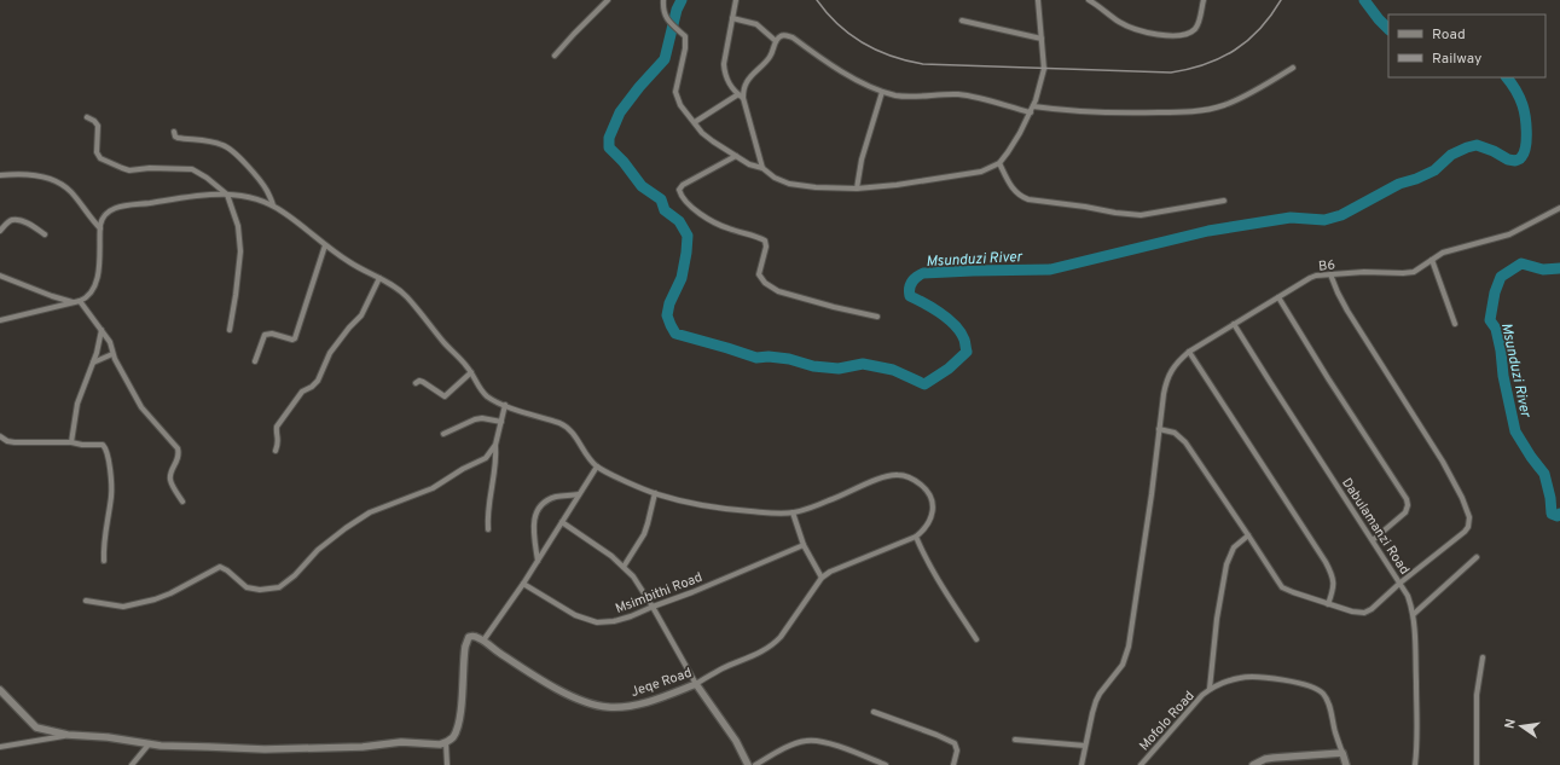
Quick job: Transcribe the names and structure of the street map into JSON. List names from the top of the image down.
{
  "streets": {
    "street": [
      "B6",
      "Dabulamanzi Road",
      "Msimbithi Road",
      "Jeqe Road",
      "Mofolo Road"
    ]
  },
  "crossings": [
    ["B6", "Dabulamanzi Road"]
  ],
  "water": ["Msunduzi River"],
  "legend": ["Road", "Railway"],
  "north": "left"
}
